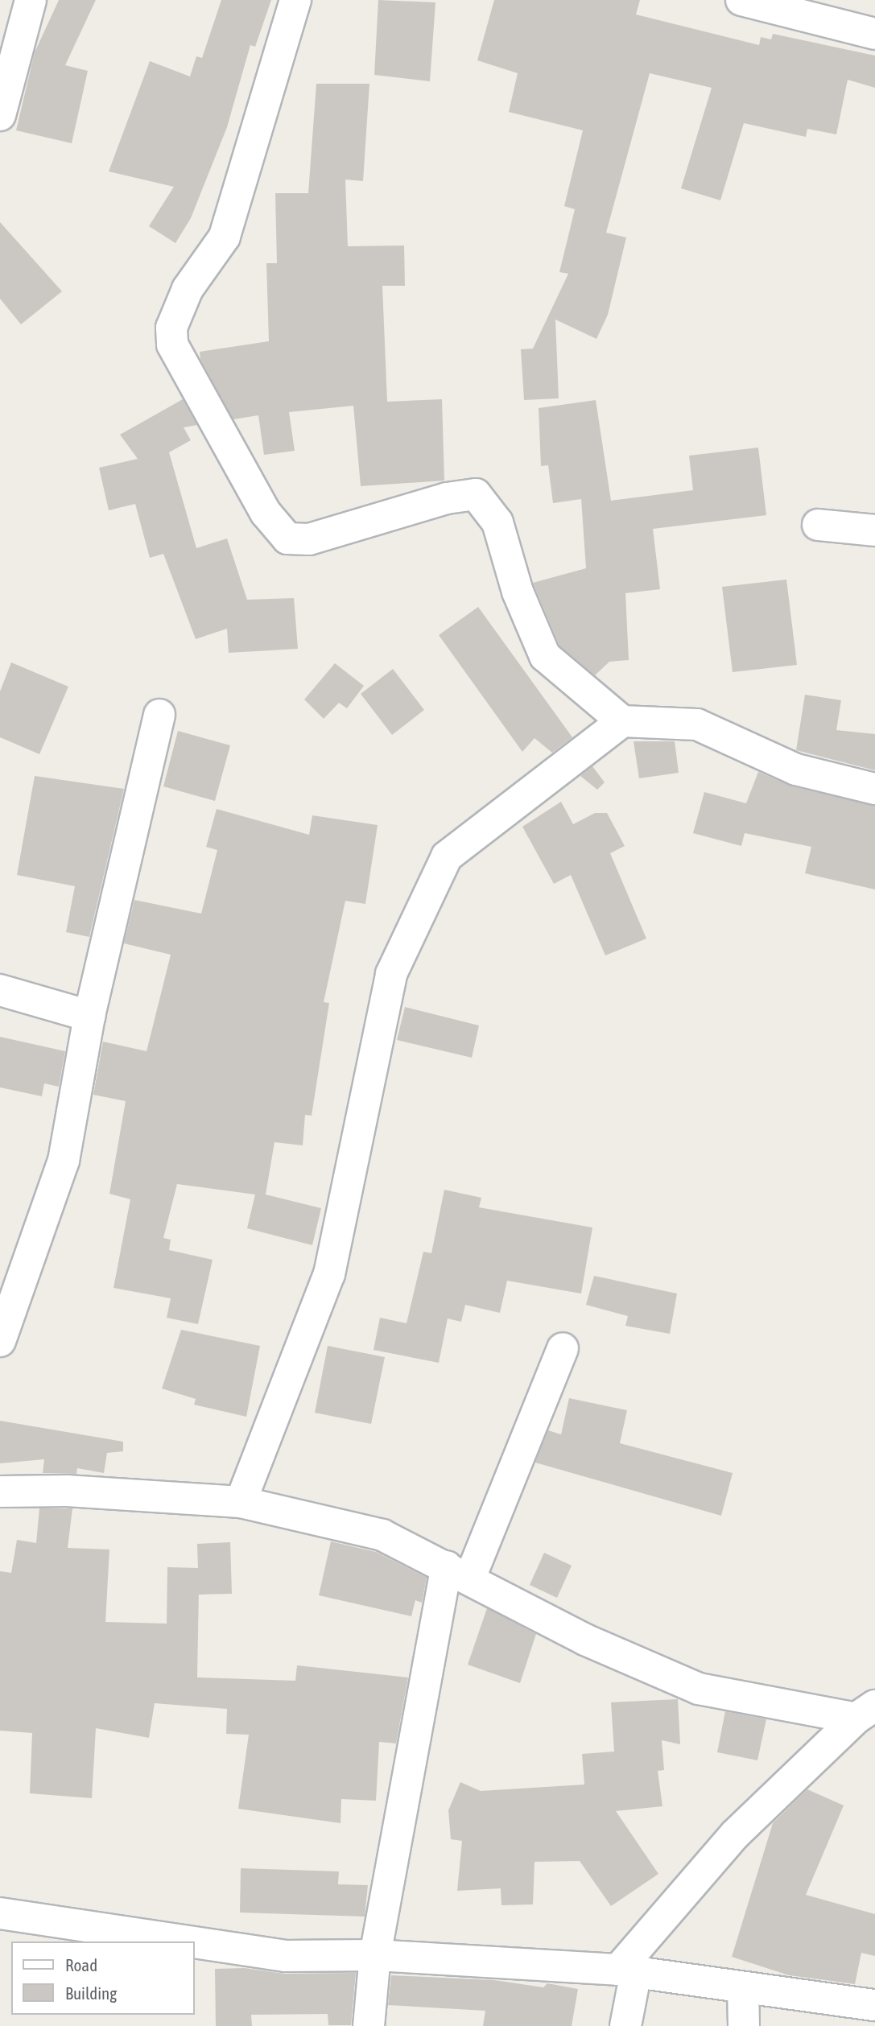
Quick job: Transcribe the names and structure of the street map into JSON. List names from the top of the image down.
{
  "legend": ["Road", "Building"]
}
